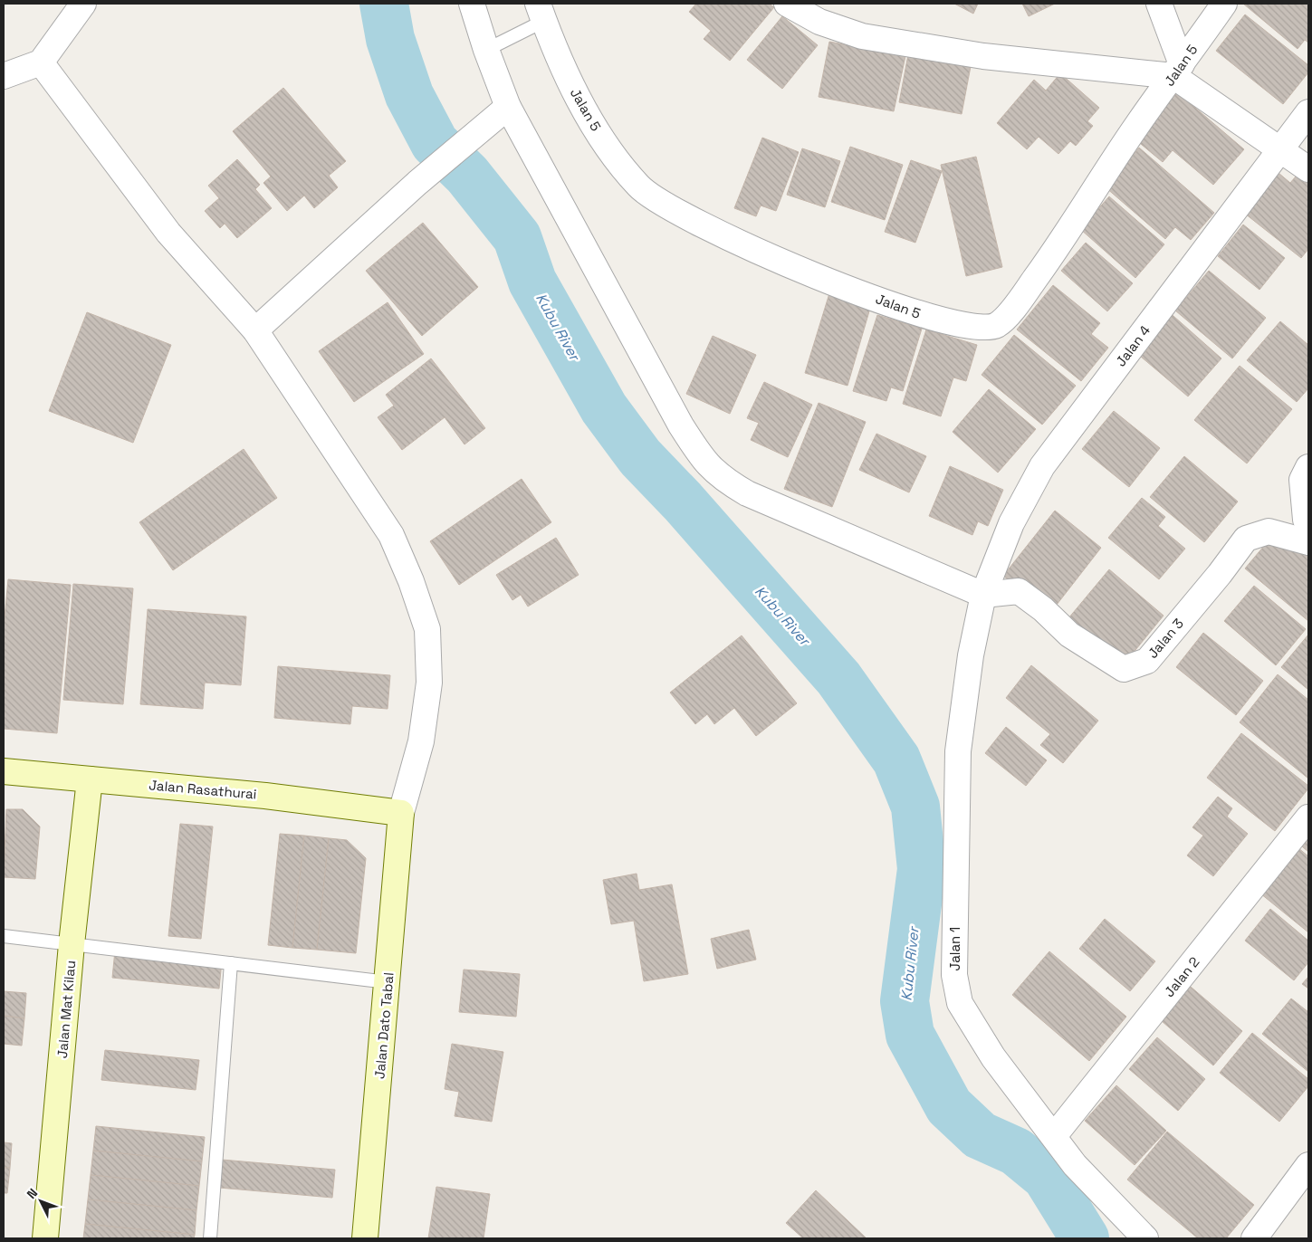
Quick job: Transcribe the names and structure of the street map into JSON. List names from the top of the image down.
{
  "streets": {
    "street": [
      "Jalan 5",
      "Jalan 4",
      "Jalan 3",
      "Jalan Rasathurai",
      "Jalan 1",
      "Jalan 2",
      "Jalan Mat Kilau",
      "Jalan Dato Tabal"
    ]
  },
  "crossings": [
    ["Jalan 4", "Jalan 3"],
    ["Jalan 4", "Jalan 1"],
    ["Jalan 3", "Jalan 1"],
    ["Jalan Rasathurai", "Jalan Mat Kilau"],
    ["Jalan Rasathurai", "Jalan Dato Tabal"],
    ["Jalan 1", "Jalan 2"]
  ],
  "water": ["Kubu River"],
  "north": "top left"
}
